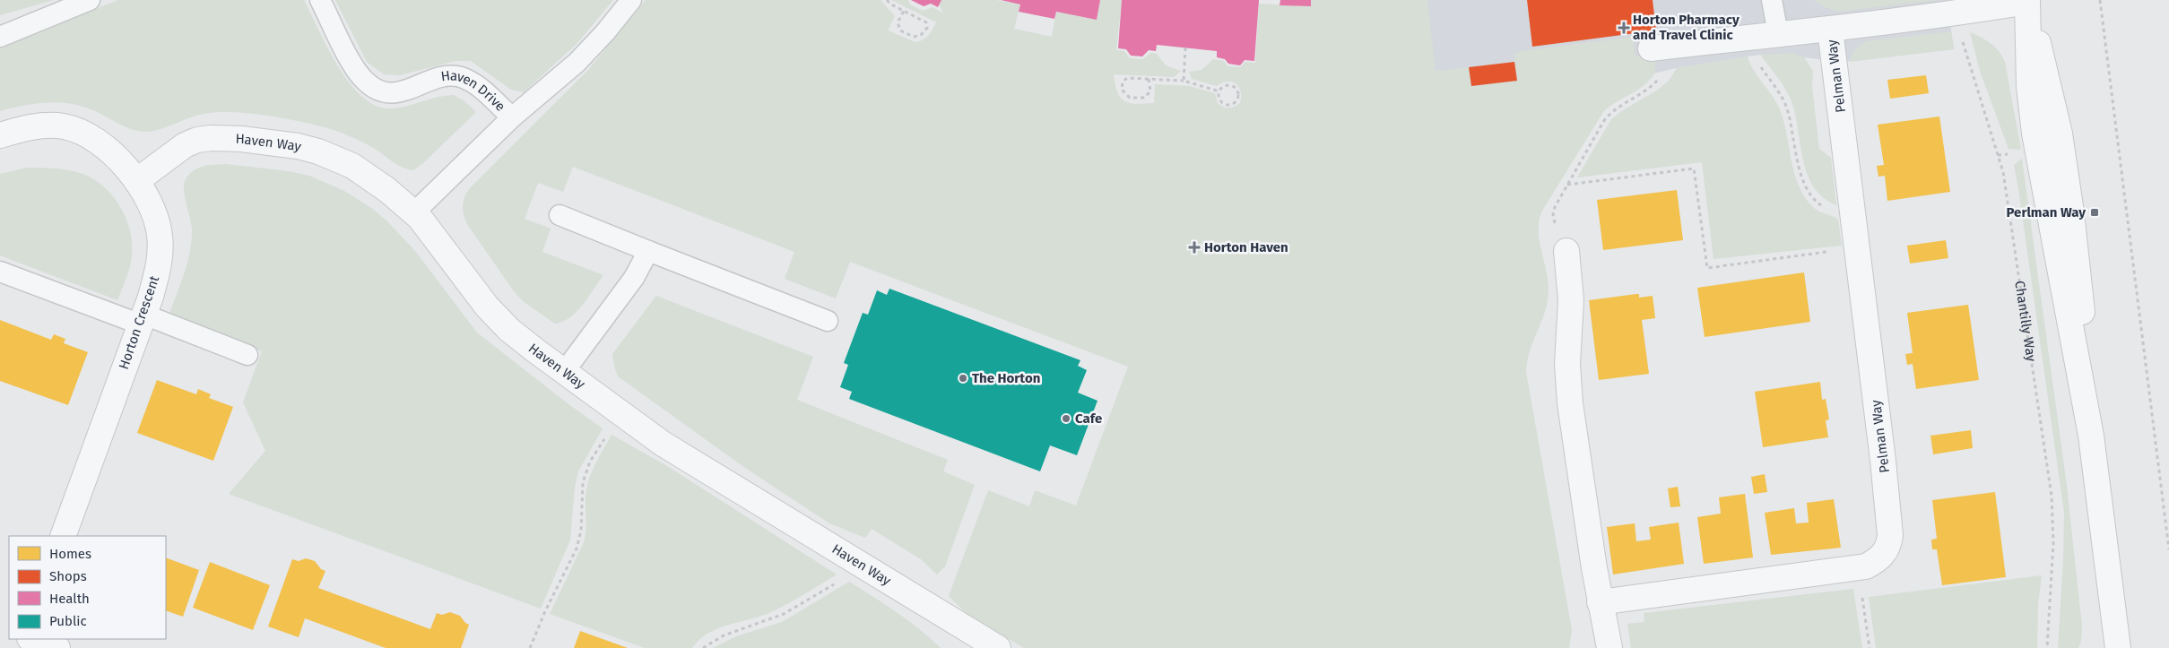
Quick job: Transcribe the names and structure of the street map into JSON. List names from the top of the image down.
{
  "streets": {
    "street": ["Pelman Way", "Haven Way", "Horton Crescent"],
    "lane": ["Haven Drive"],
    "path": ["Chantilly Way"]
  },
  "crossings": [
    ["Haven Drive", "Haven Way"],
    ["Haven Way", "Horton Crescent"]
  ],
  "places": {
    "health": ["Horton Pharmacy and Travel Clinic", "Horton Haven"],
    "transit": ["Perlman Way"],
    "other": ["The Horton", "Cafe"]
  },
  "legend": [
    "Homes",
    "Shops",
    "Health",
    "Public"
  ]
}
